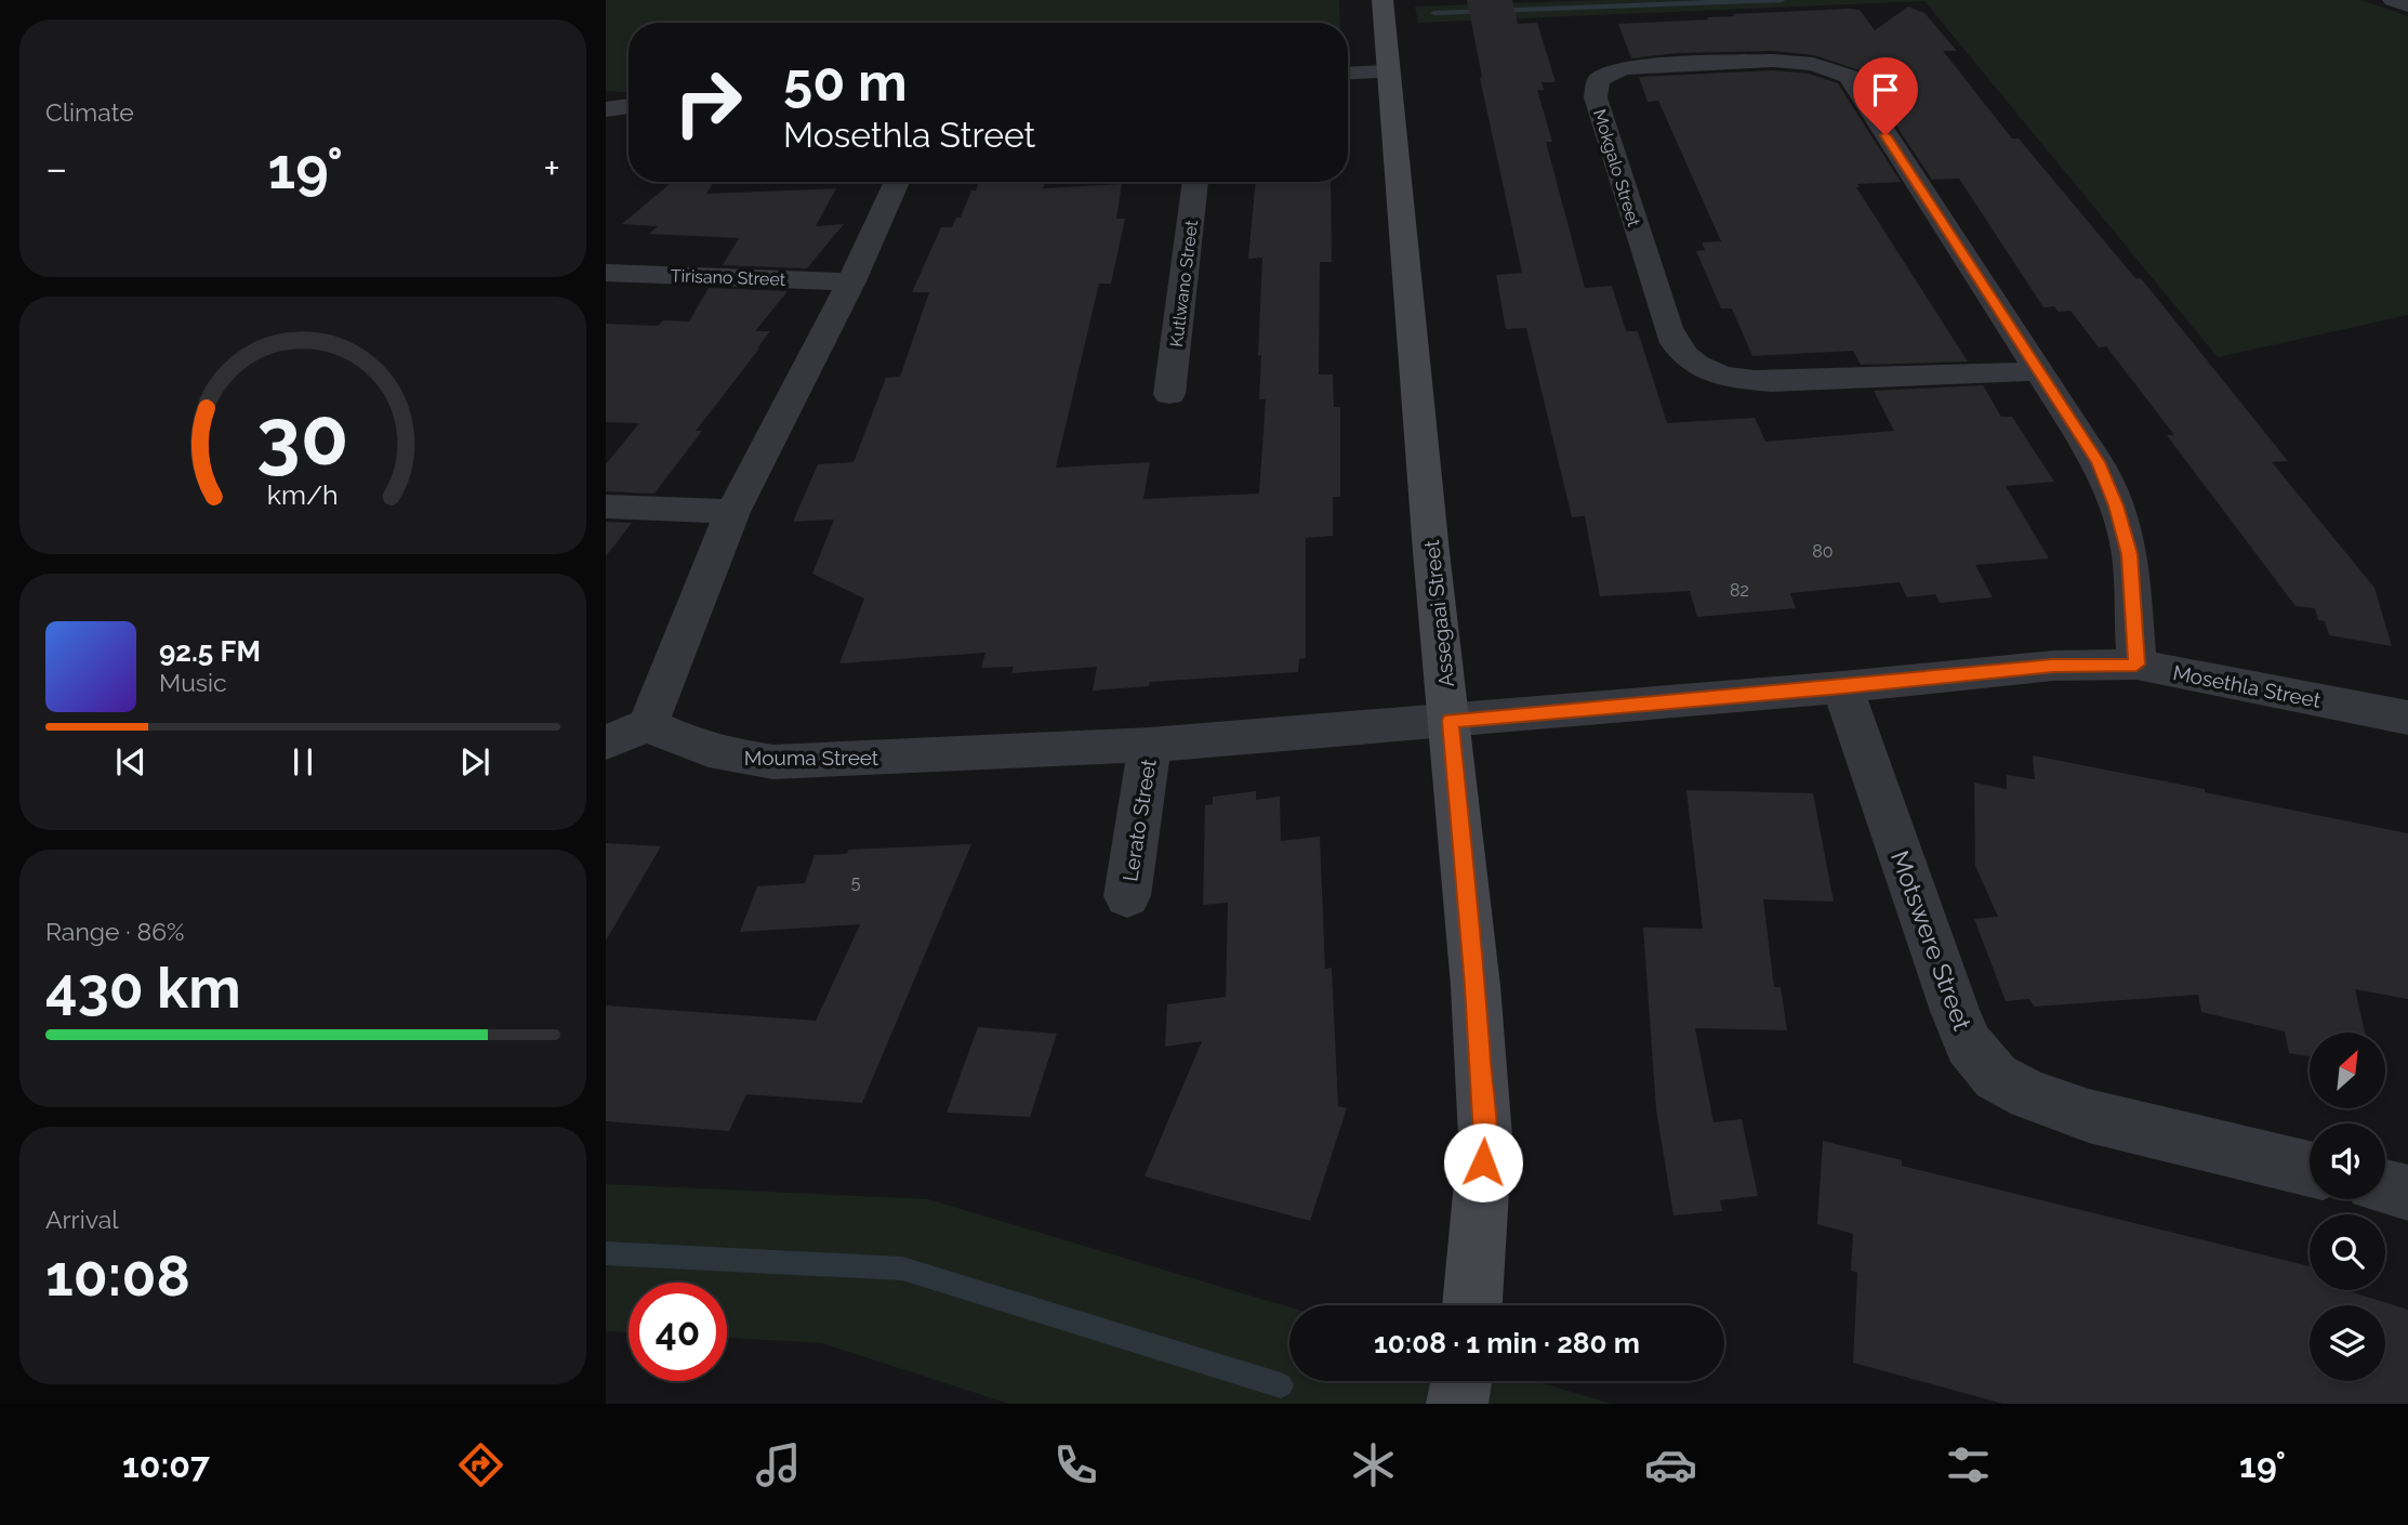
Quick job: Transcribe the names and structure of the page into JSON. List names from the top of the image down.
{
  "streets": {
    "street": [
      "Mokgalo Street",
      "Tirisano Street",
      "Kutlwano Street",
      "Assegaai Street",
      "Mosethla Street",
      "Mouma Street",
      "Lerato Street",
      "Motswere Street"
    ]
  },
  "crossings": [
    ["Mokgalo Street", "Mosethla Street"],
    ["Assegaai Street", "Mosethla Street"],
    ["Assegaai Street", "Mouma Street"],
    ["Mosethla Street", "Mouma Street"],
    ["Mosethla Street", "Motswere Street"],
    ["Mouma Street", "Lerato Street"]
  ],
  "house_numbers": ["80", "82", "5"],
  "north": "top right",
  "page": {
    "tile": [
      "Climate",
      ["Range · 86%", "430 km"],
      ["Arrival", "10:08"]
    ],
    "turn": ["50 m", "Mosethla Street"],
    "heat": ["−", "19°", "+"],
    "song": ["92.5 FM", "Music"],
    "limit": "40",
    "trip": "10:08 · 1 min · 280 m",
    "tabs": ["10:07", "19°"],
    "gauge": ["30", "km/h"]
  }
}
